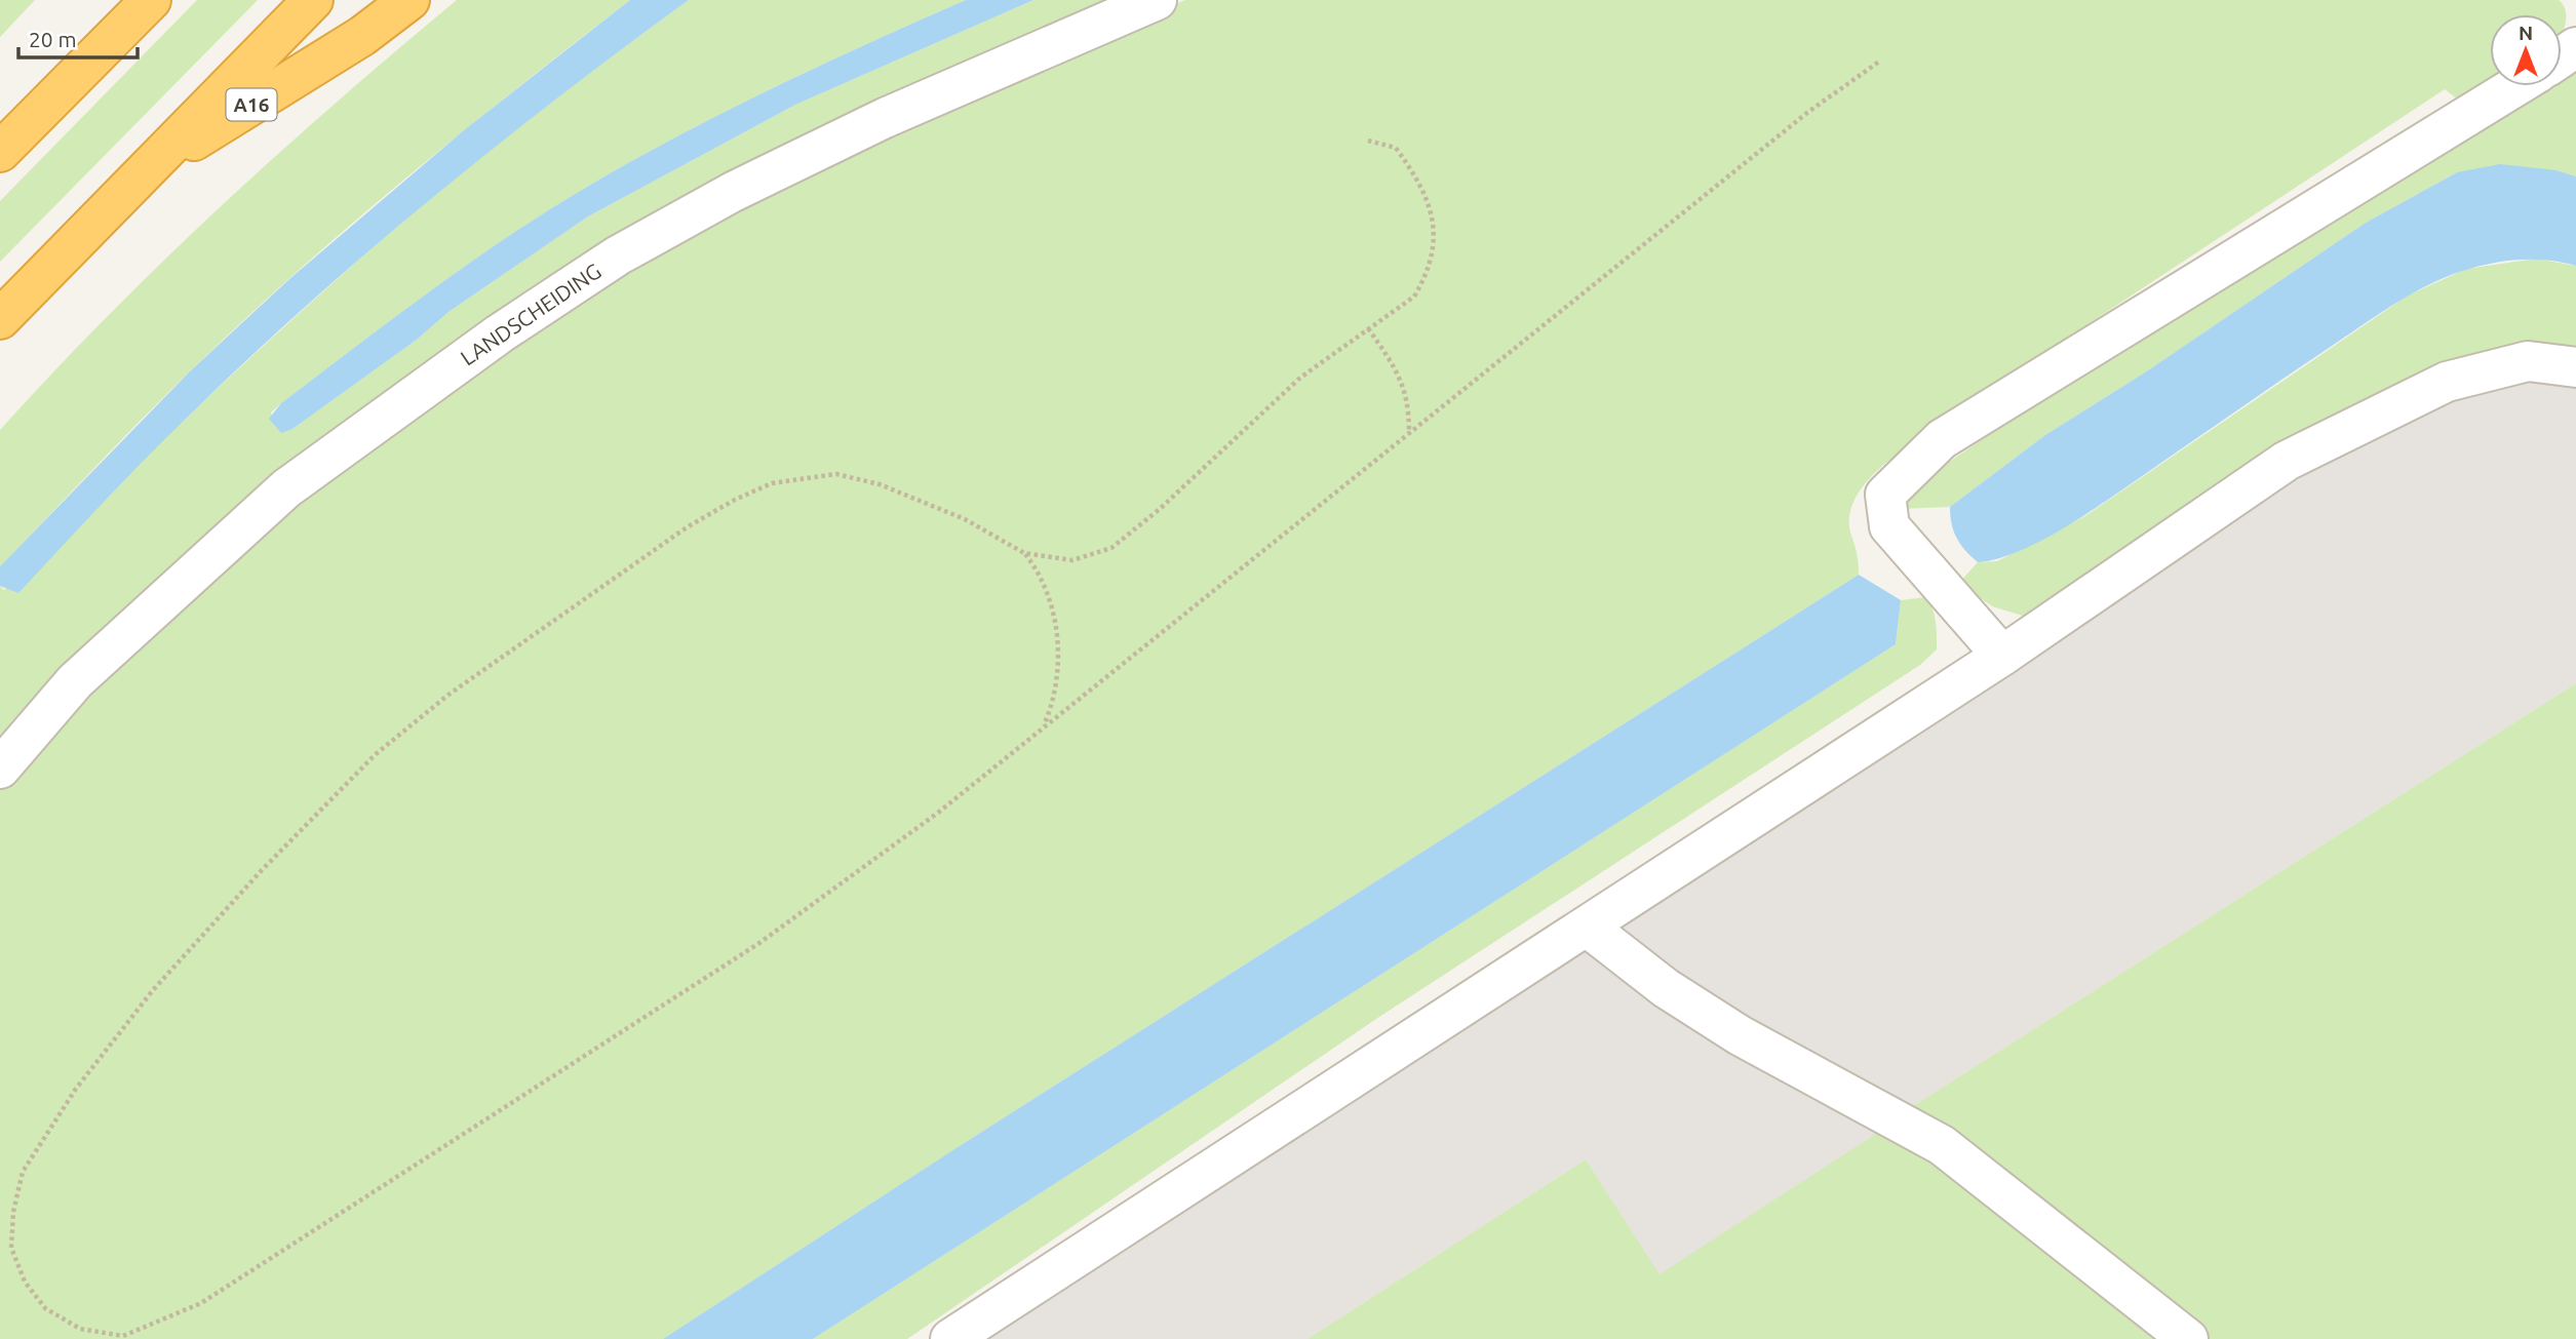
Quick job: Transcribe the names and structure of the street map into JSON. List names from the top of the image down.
{
  "streets": {
    "highway": ["A16"],
    "street": ["LANDSCHEIDING"]
  },
  "scale_bar": "20 m",
  "north": "top"
}
